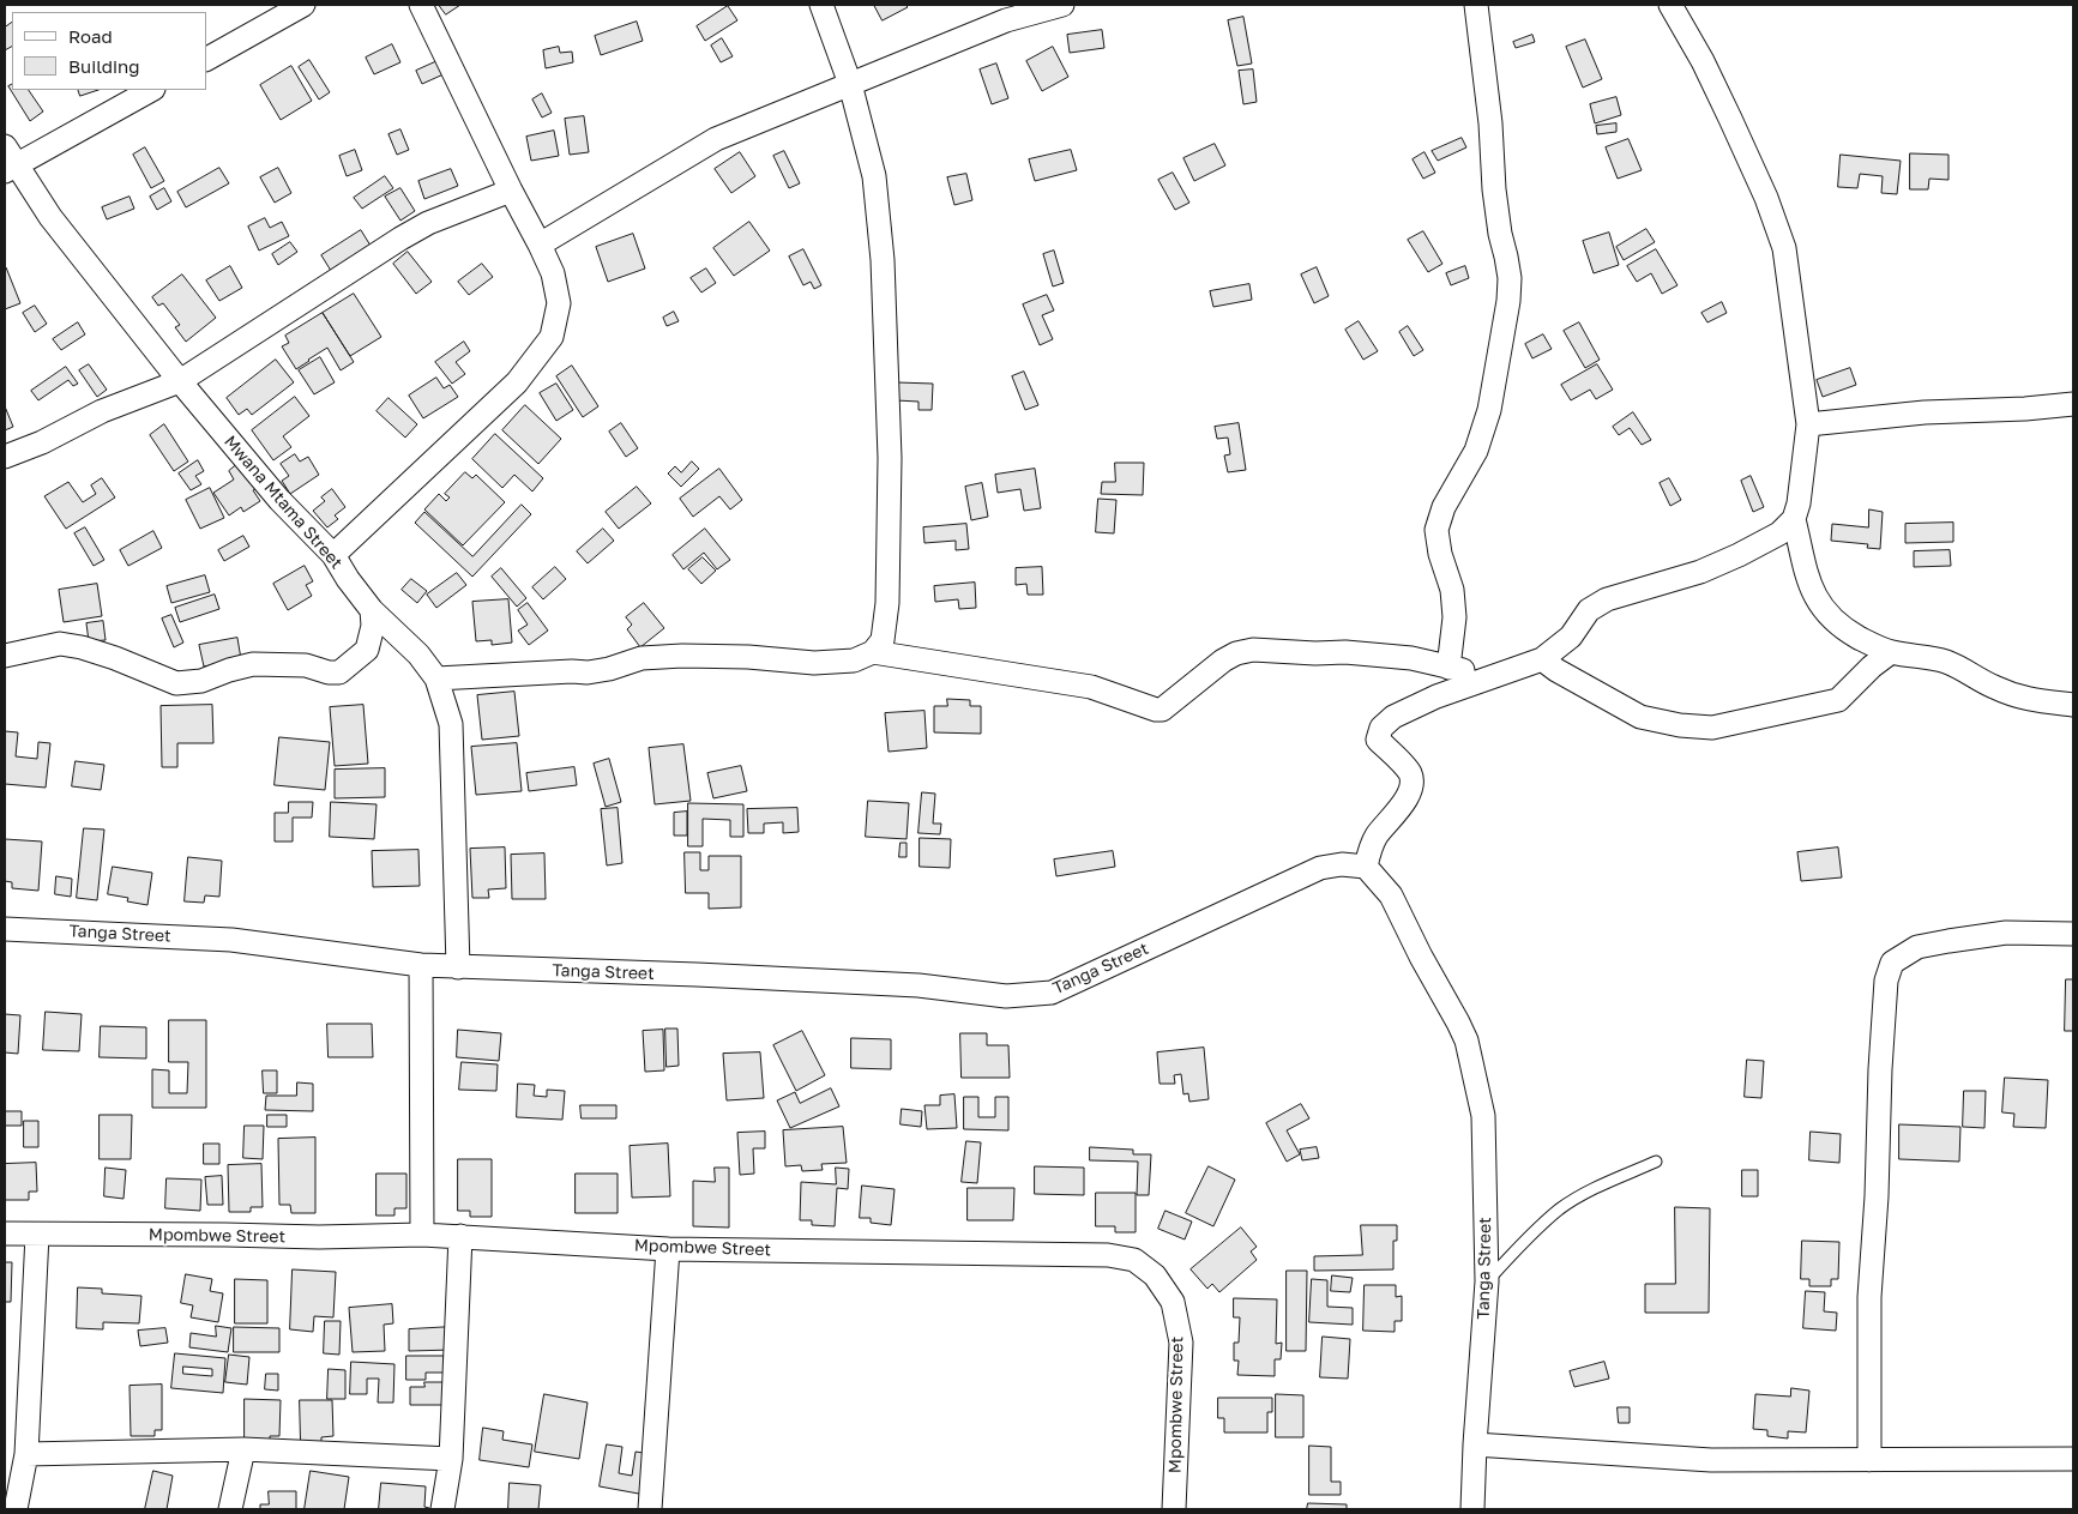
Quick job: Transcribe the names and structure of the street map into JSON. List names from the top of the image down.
{
  "streets": {
    "street": ["Mwana Mtama Street", "Tanga Street", "Mpombwe Street"]
  },
  "crossings": [
    ["Mwana Mtama Street", "Tanga Street"]
  ],
  "legend": ["Road", "Building"]
}
